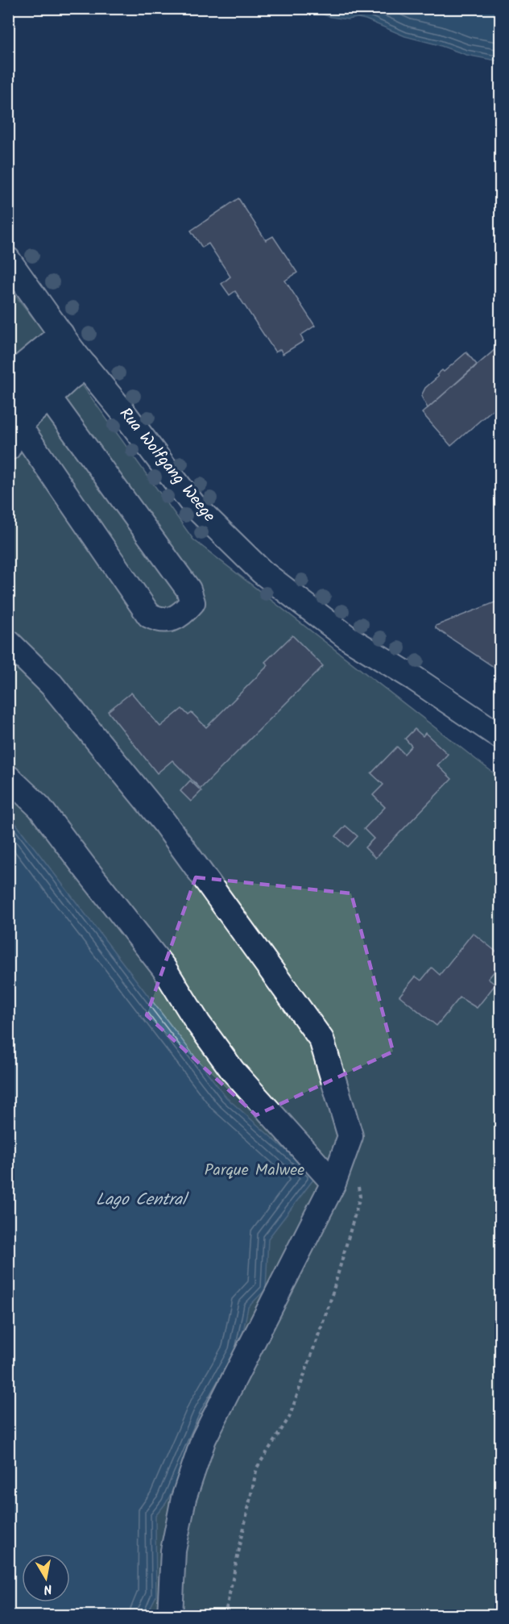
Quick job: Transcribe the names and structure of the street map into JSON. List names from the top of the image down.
{
  "streets": {
    "street": ["Rua Wolfgang Weege"]
  },
  "water": ["Lago Central"],
  "parks": ["Parque Malwee"],
  "north": "bottom"
}
